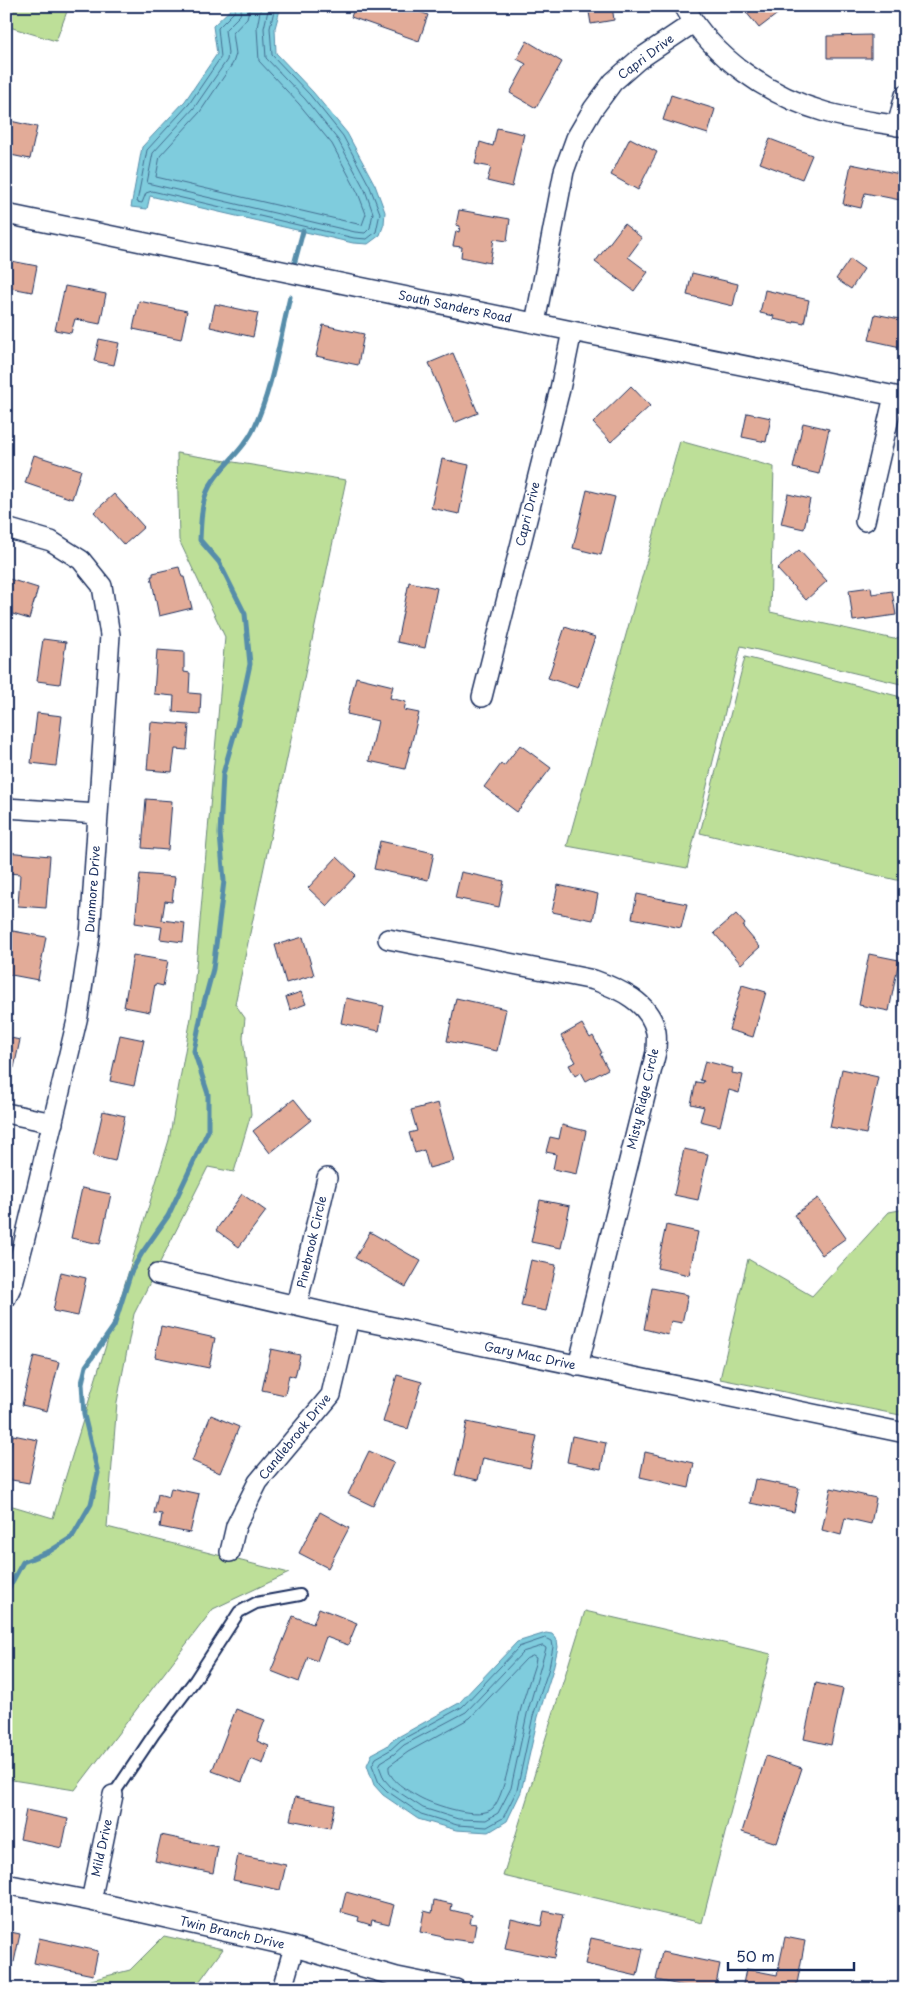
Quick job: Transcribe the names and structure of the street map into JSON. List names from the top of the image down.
{
  "streets": {
    "street": [
      "Capri Drive",
      "South Sanders Road",
      "Dunmore Drive",
      "Misty Ridge Circle",
      "Pinebrook Circle",
      "Gary Mac Drive",
      "Candlebrook Drive",
      "Mild Drive",
      "Twin Branch Drive"
    ]
  },
  "crossings": [
    ["Capri Drive", "South Sanders Road"],
    ["Misty Ridge Circle", "Gary Mac Drive"],
    ["Pinebrook Circle", "Gary Mac Drive"],
    ["Gary Mac Drive", "Candlebrook Drive"],
    ["Mild Drive", "Twin Branch Drive"]
  ],
  "scale_bar": "50 m"
}
